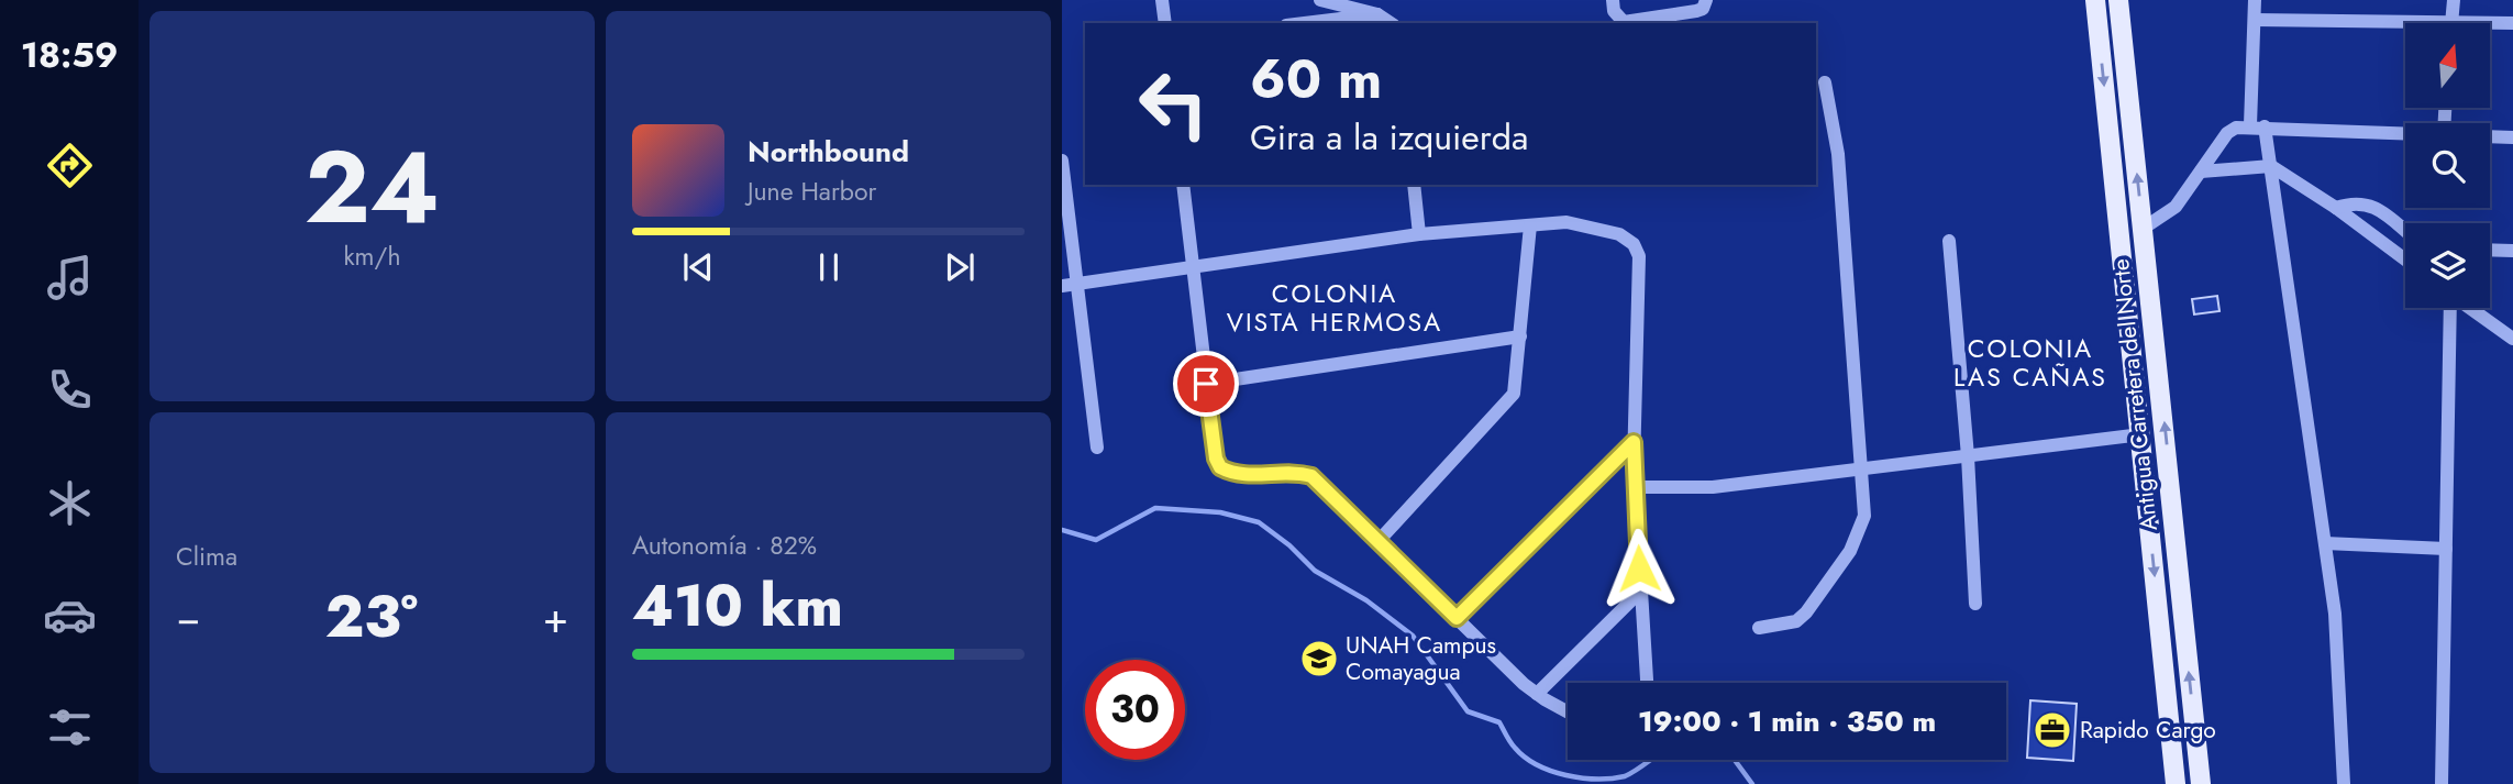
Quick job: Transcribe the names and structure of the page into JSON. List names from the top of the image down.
{
  "streets": {
    "main road": ["Antigua Carretera del Norte"]
  },
  "districts": ["COLONIA VISTA HERMOSA", "COLONIA LAS CAÑAS"],
  "places": {
    "school or university": ["UNAH Campus Comayagua"],
    "office": ["Rapido Cargo"]
  },
  "north": "top",
  "page": {
    "tabs": "18:59",
    "tile": [
      ["24", "km/h"],
      "Clima",
      ["Autonomía · 82%", "410 km"]
    ],
    "turn": ["60 m", "Gira a la izquierda"],
    "song": ["Northbound", "June Harbor"],
    "heat": ["−", "23°", "+"],
    "limit": "30",
    "trip": "19:00 · 1 min · 350 m"
  }
}
